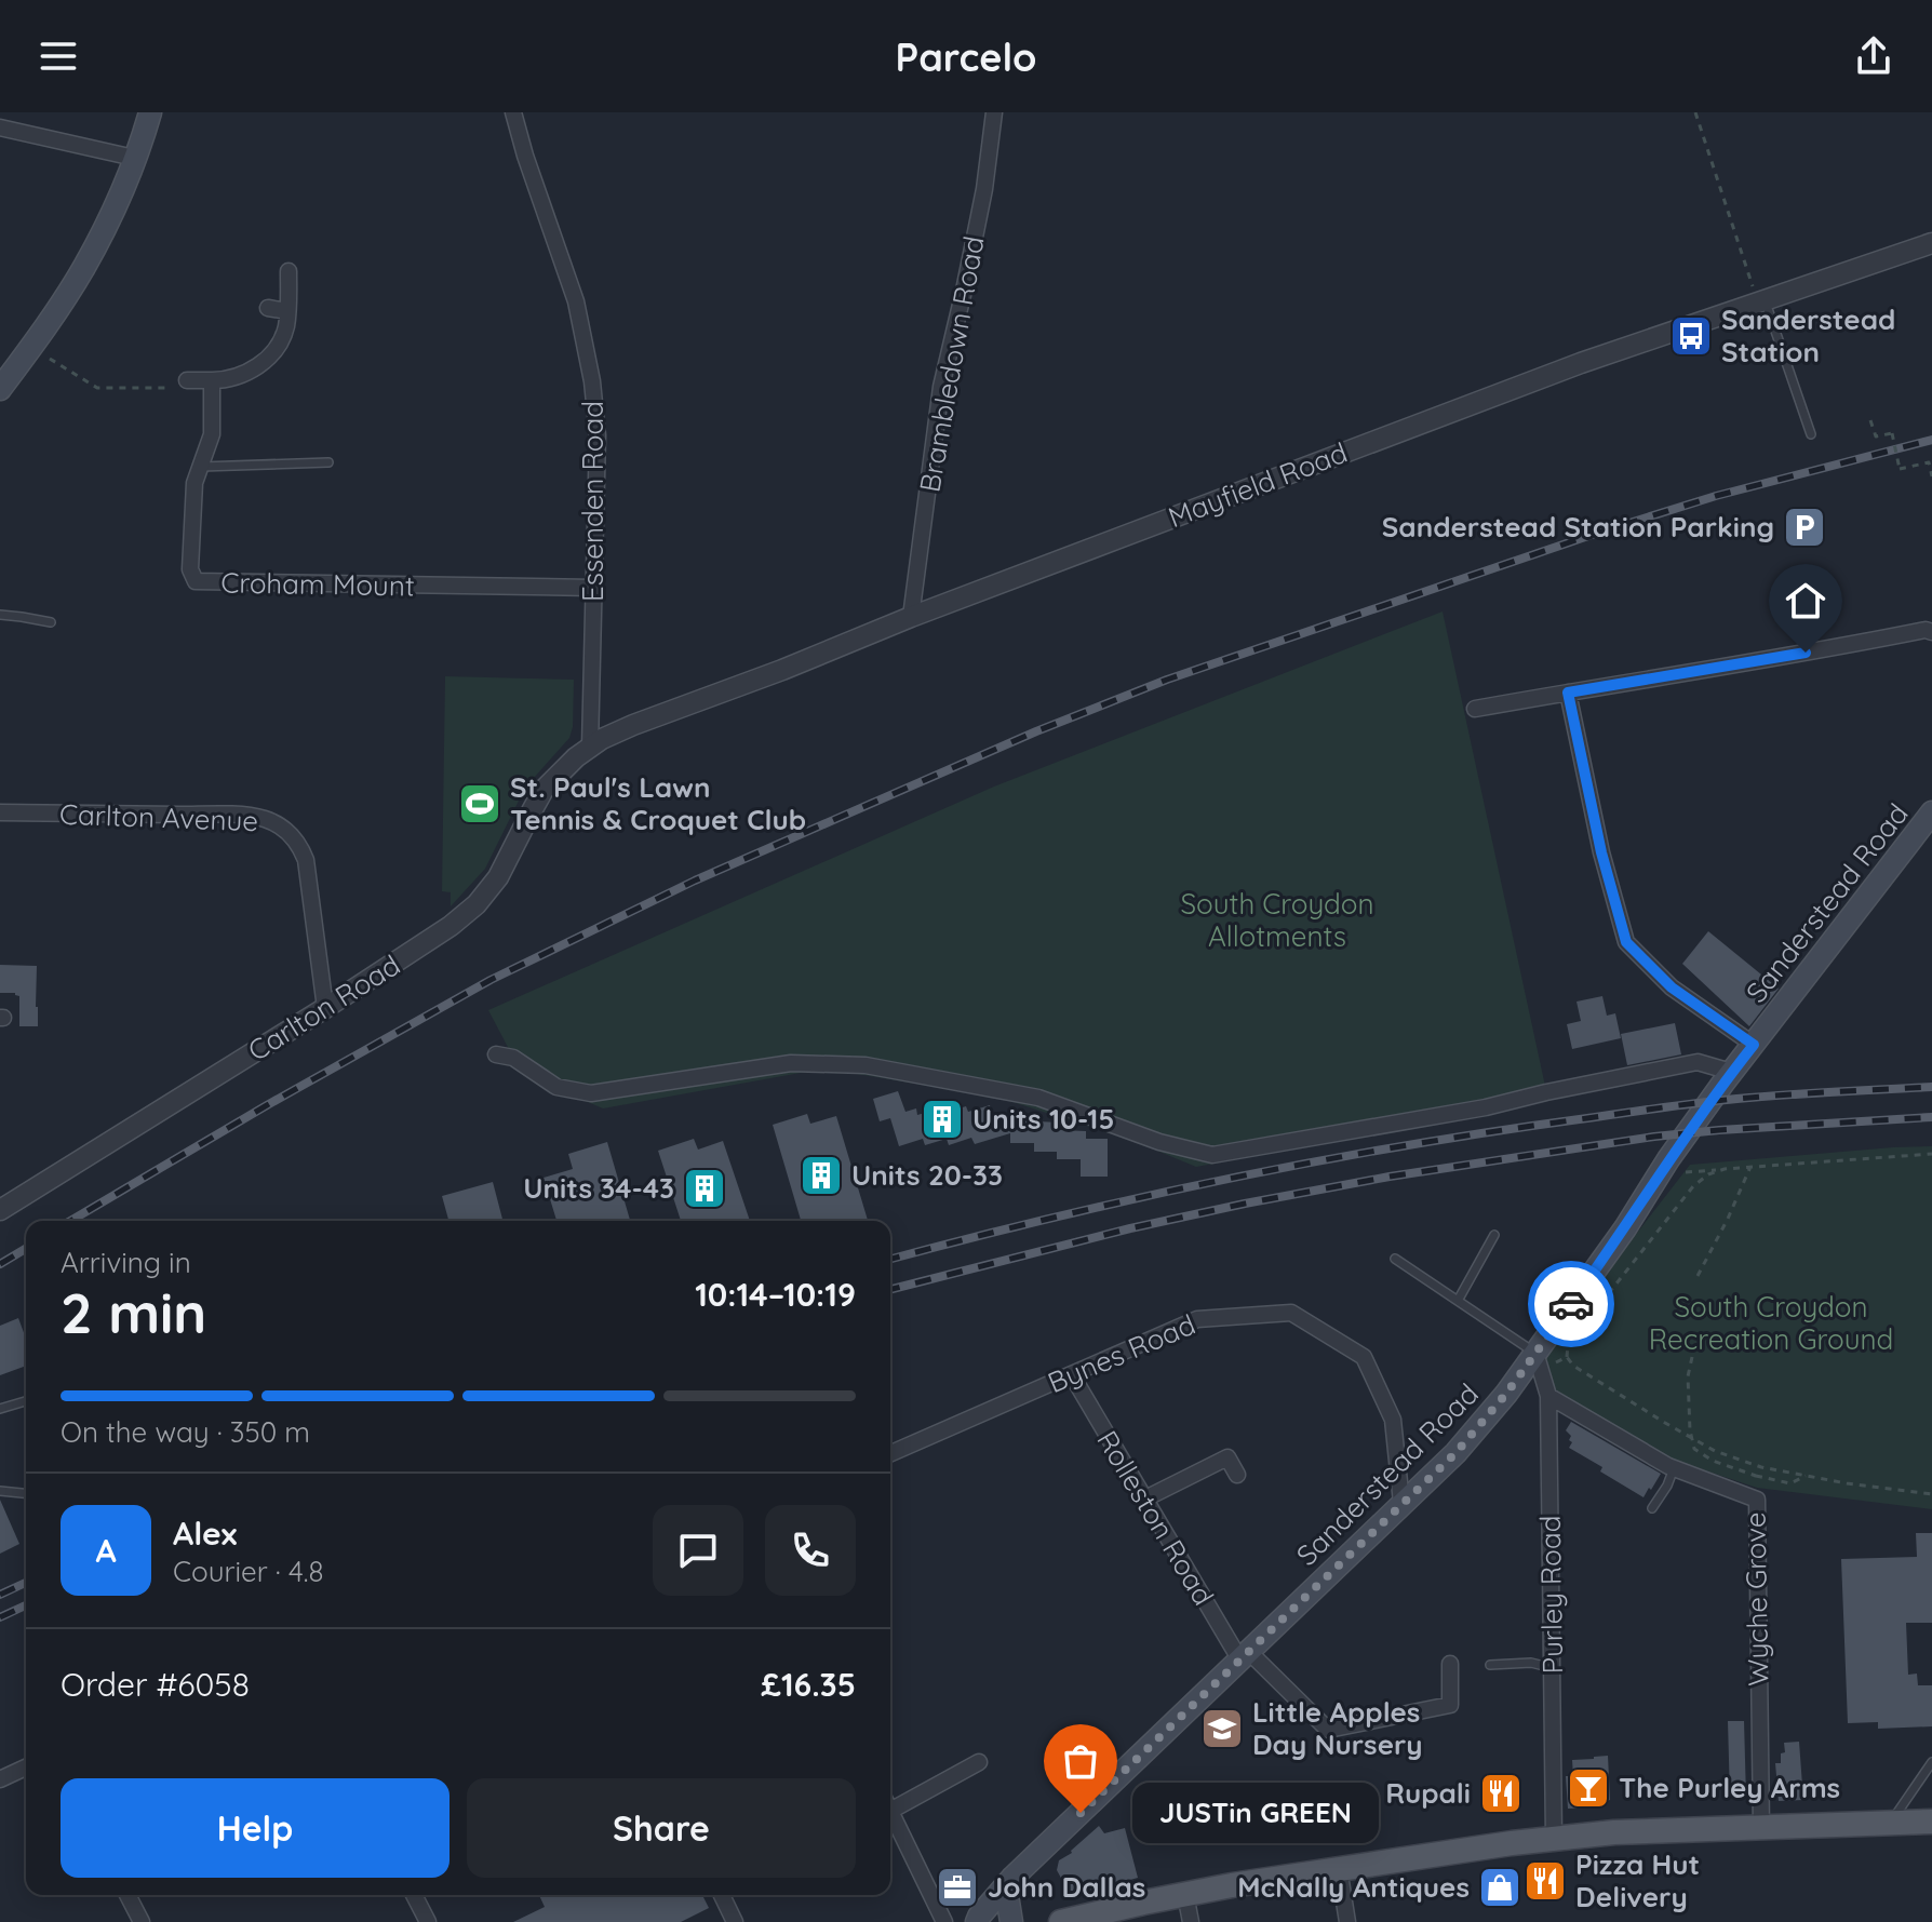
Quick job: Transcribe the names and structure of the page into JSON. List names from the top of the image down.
{
  "streets": {
    "main road": ["Sanderstead Road"],
    "street": [
      "Brambledown Road",
      "Mayfield Road",
      "Essenden Road",
      "Croham Mount",
      "Carlton Avenue",
      "Carlton Road",
      "Bynes Road",
      "Rolleston Road",
      "Purley Road",
      "Wyche Grove"
    ]
  },
  "crossings": [
    ["Brambledown Road", "Mayfield Road"],
    ["Mayfield Road", "Essenden Road"],
    ["Mayfield Road", "Carlton Road"],
    ["Essenden Road", "Croham Mount"],
    ["Essenden Road", "Carlton Road"],
    ["Carlton Avenue", "Carlton Road"],
    ["Sanderstead Road", "Bynes Road"],
    ["Sanderstead Road", "Rolleston Road"],
    ["Sanderstead Road", "Purley Road"],
    ["Bynes Road", "Rolleston Road"],
    ["Purley Road", "Wyche Grove"]
  ],
  "parks": ["South Croydon Allotments", "South Croydon Recreation Ground"],
  "places": {
    "bus stop": ["Sanderstead Station"],
    "parking": ["Sanderstead Station Parking"],
    "sports": ["St. Paul's Lawn Tennis & Croquet Club"],
    "building": ["Units 10-15", "Units 20-33", "Units 34-43"],
    "school or university": ["Little Apples Day Nursery"],
    "bar": ["The Purley Arms"],
    "restaurant": ["Rupali", "Pizza Hut Delivery"],
    "other": ["JUSTin GREEN"],
    "office": ["John Dallas"],
    "shop": ["McNally Antiques"]
  },
  "page": {
    "header": "Parcelo",
    "heading": ["2 min", "Arriving in", "10:14–10:19"],
    "panel": [
      "Alex",
      "Courier · 4.8",
      "Order #6058",
      "£16.35"
    ],
    "bar": "On the way · 350 m",
    "round": "A",
    "buttons": ["Help", "Share"],
    "bubble": "JUSTin GREEN"
  }
}
